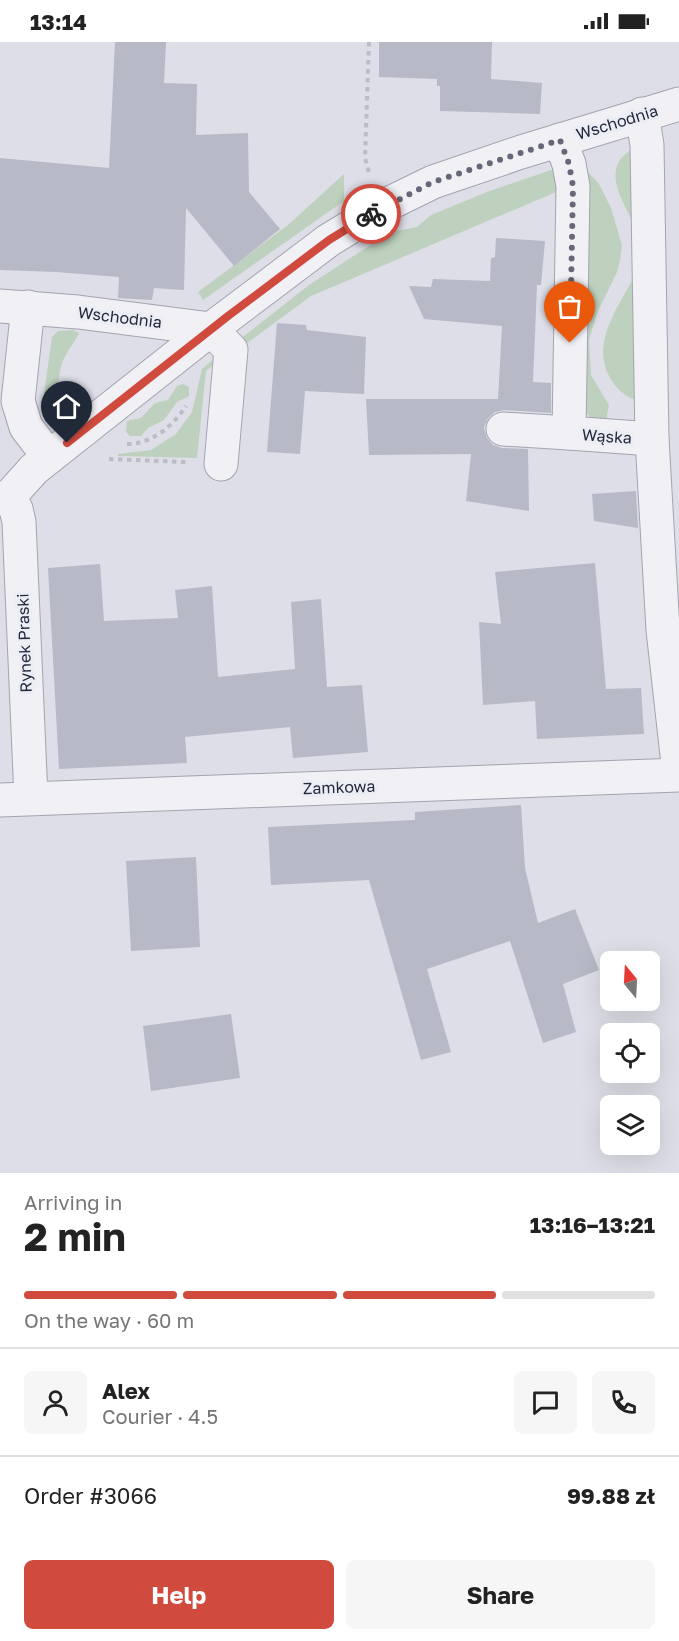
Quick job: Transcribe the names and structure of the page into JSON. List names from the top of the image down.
{
  "streets": {
    "street": [
      "Wschodnia",
      "Wąska",
      "Rynek Praski",
      "Zamkowa"
    ]
  },
  "crossings": [
    ["Wschodnia", "Wąska"],
    ["Wschodnia", "Rynek Praski"],
    ["Wąska", "Zamkowa"],
    ["Rynek Praski", "Zamkowa"]
  ],
  "north": "top",
  "page": {
    "status": "13:14",
    "heading": ["2 min", "Arriving in", "13:16–13:21"],
    "panel": [
      "Alex",
      "Courier · 4.5",
      "Order #3066",
      "99.88 zł"
    ],
    "bar": "On the way · 60 m",
    "buttons": ["Help", "Share"]
  }
}
